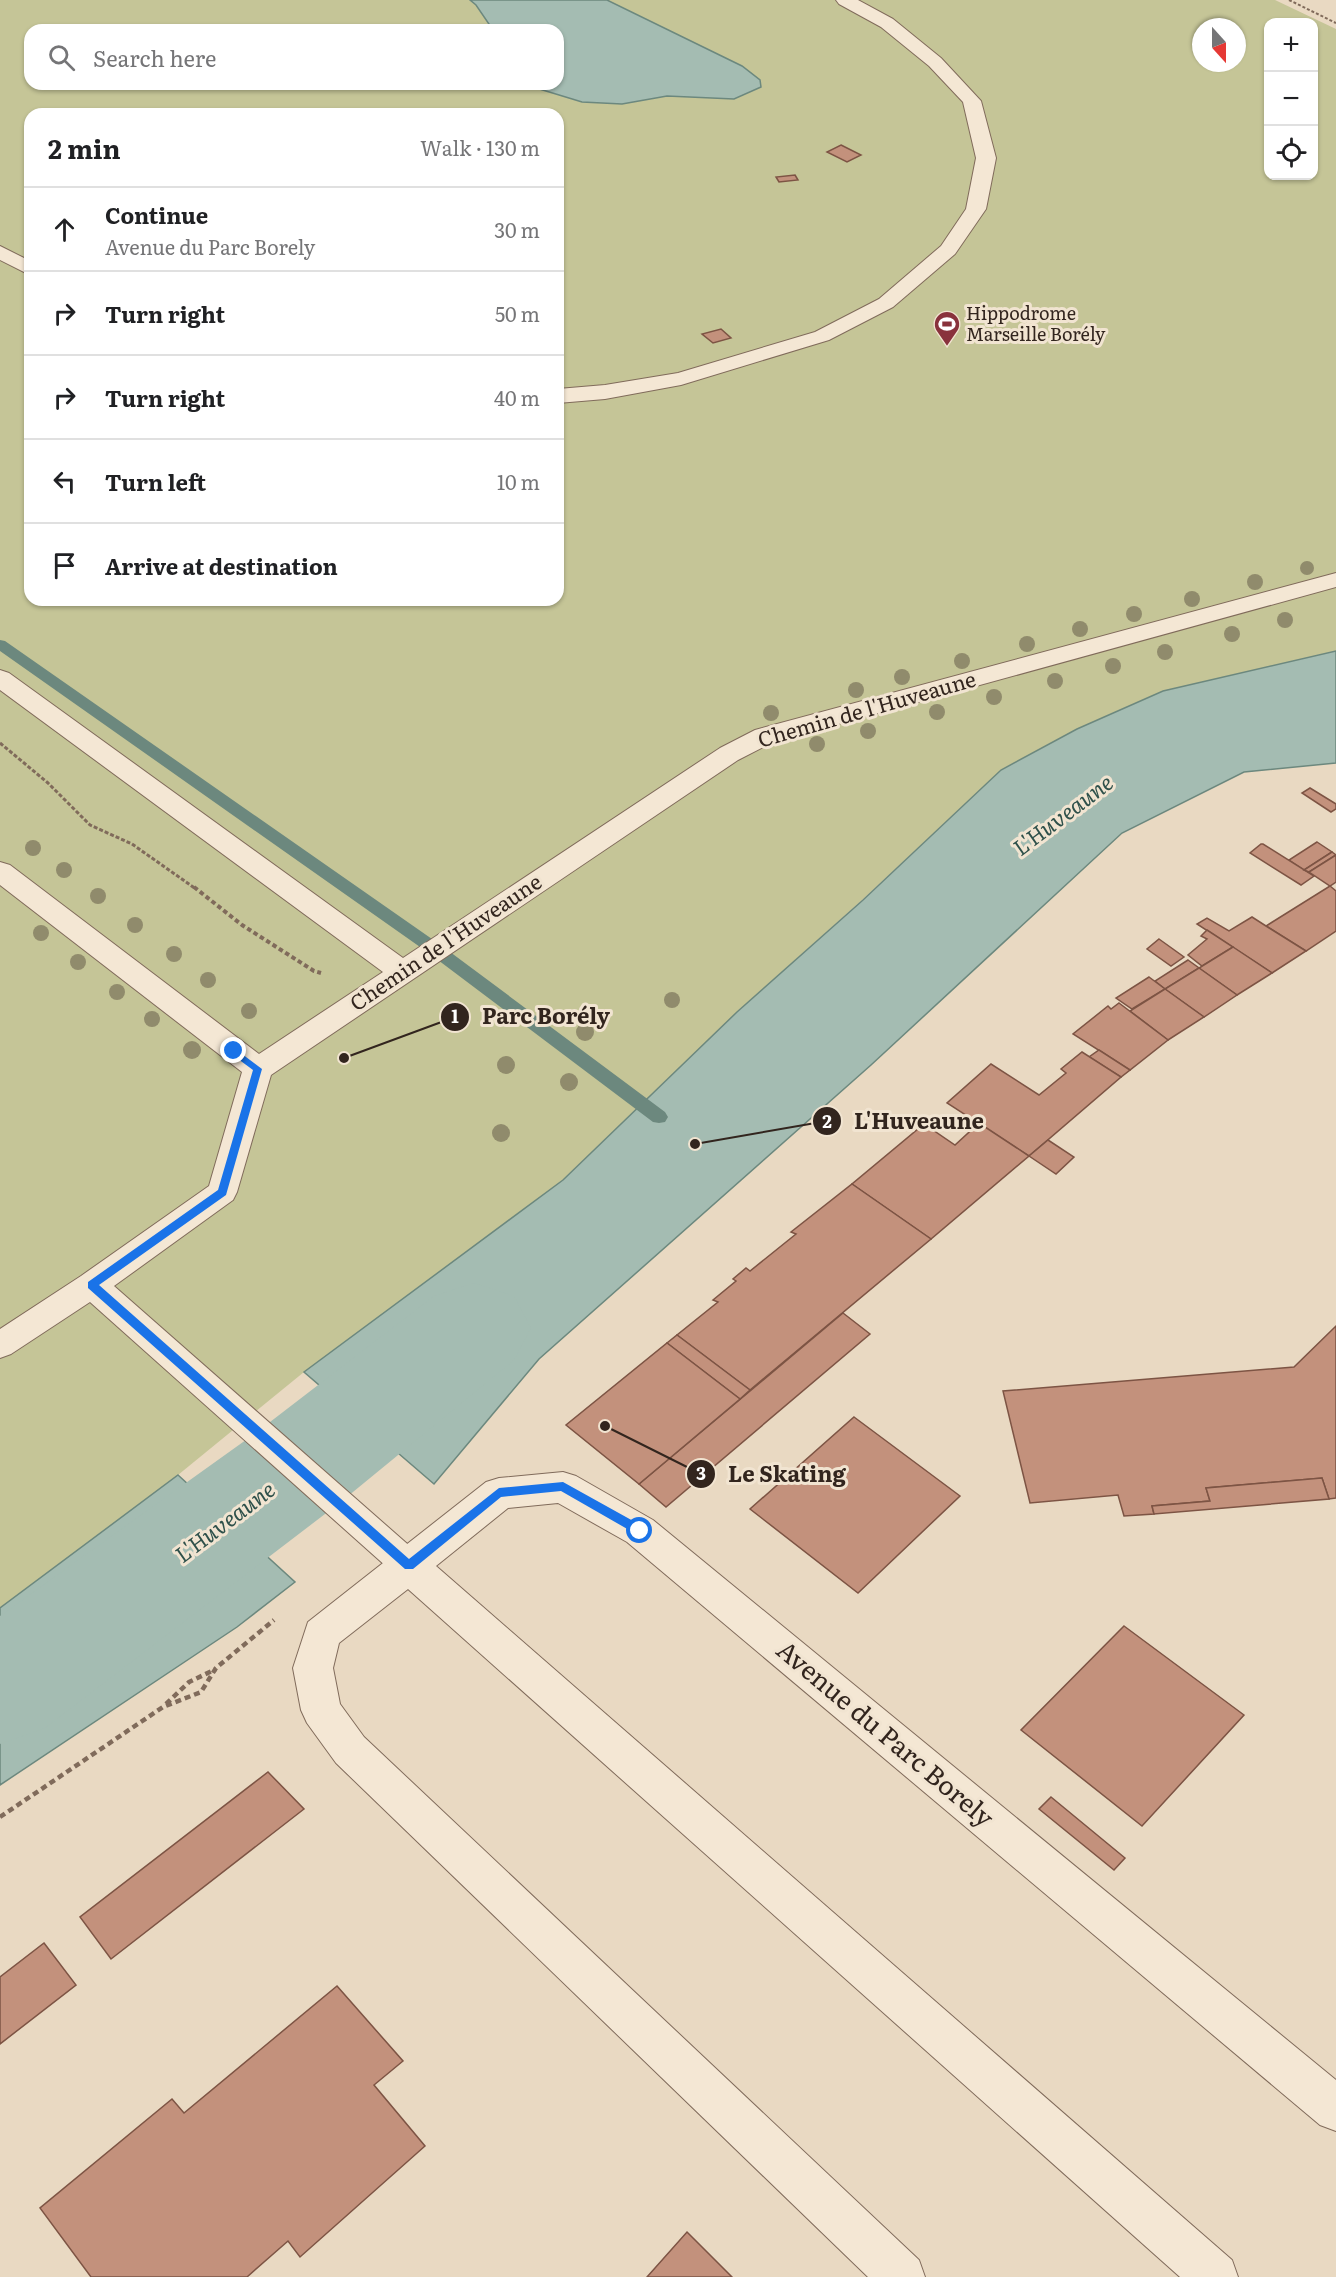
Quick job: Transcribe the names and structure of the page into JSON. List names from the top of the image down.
{
  "streets": {
    "street": ["Avenue du Parc Borely"],
    "lane": ["Chemin de l'Huveaune"]
  },
  "water": ["L'Huveaune"],
  "places": {
    "sports": ["Hippodrome Marseille Borély"],
    "other": ["Parc Borély", "L'Huveaune", "Le Skating"]
  },
  "north": "bottom",
  "page": {
    "map_buttons": ["+", "−"],
    "search": "Search here",
    "heading": ["2 min", "Walk · 130 m"],
    "list": [
      ["Continue", "Avenue du Parc Borely", "30 m"],
      ["Turn right", "50 m"],
      ["Turn right", "40 m"],
      ["Turn left", "10 m"],
      "Arrive at destination"
    ]
  }
}
